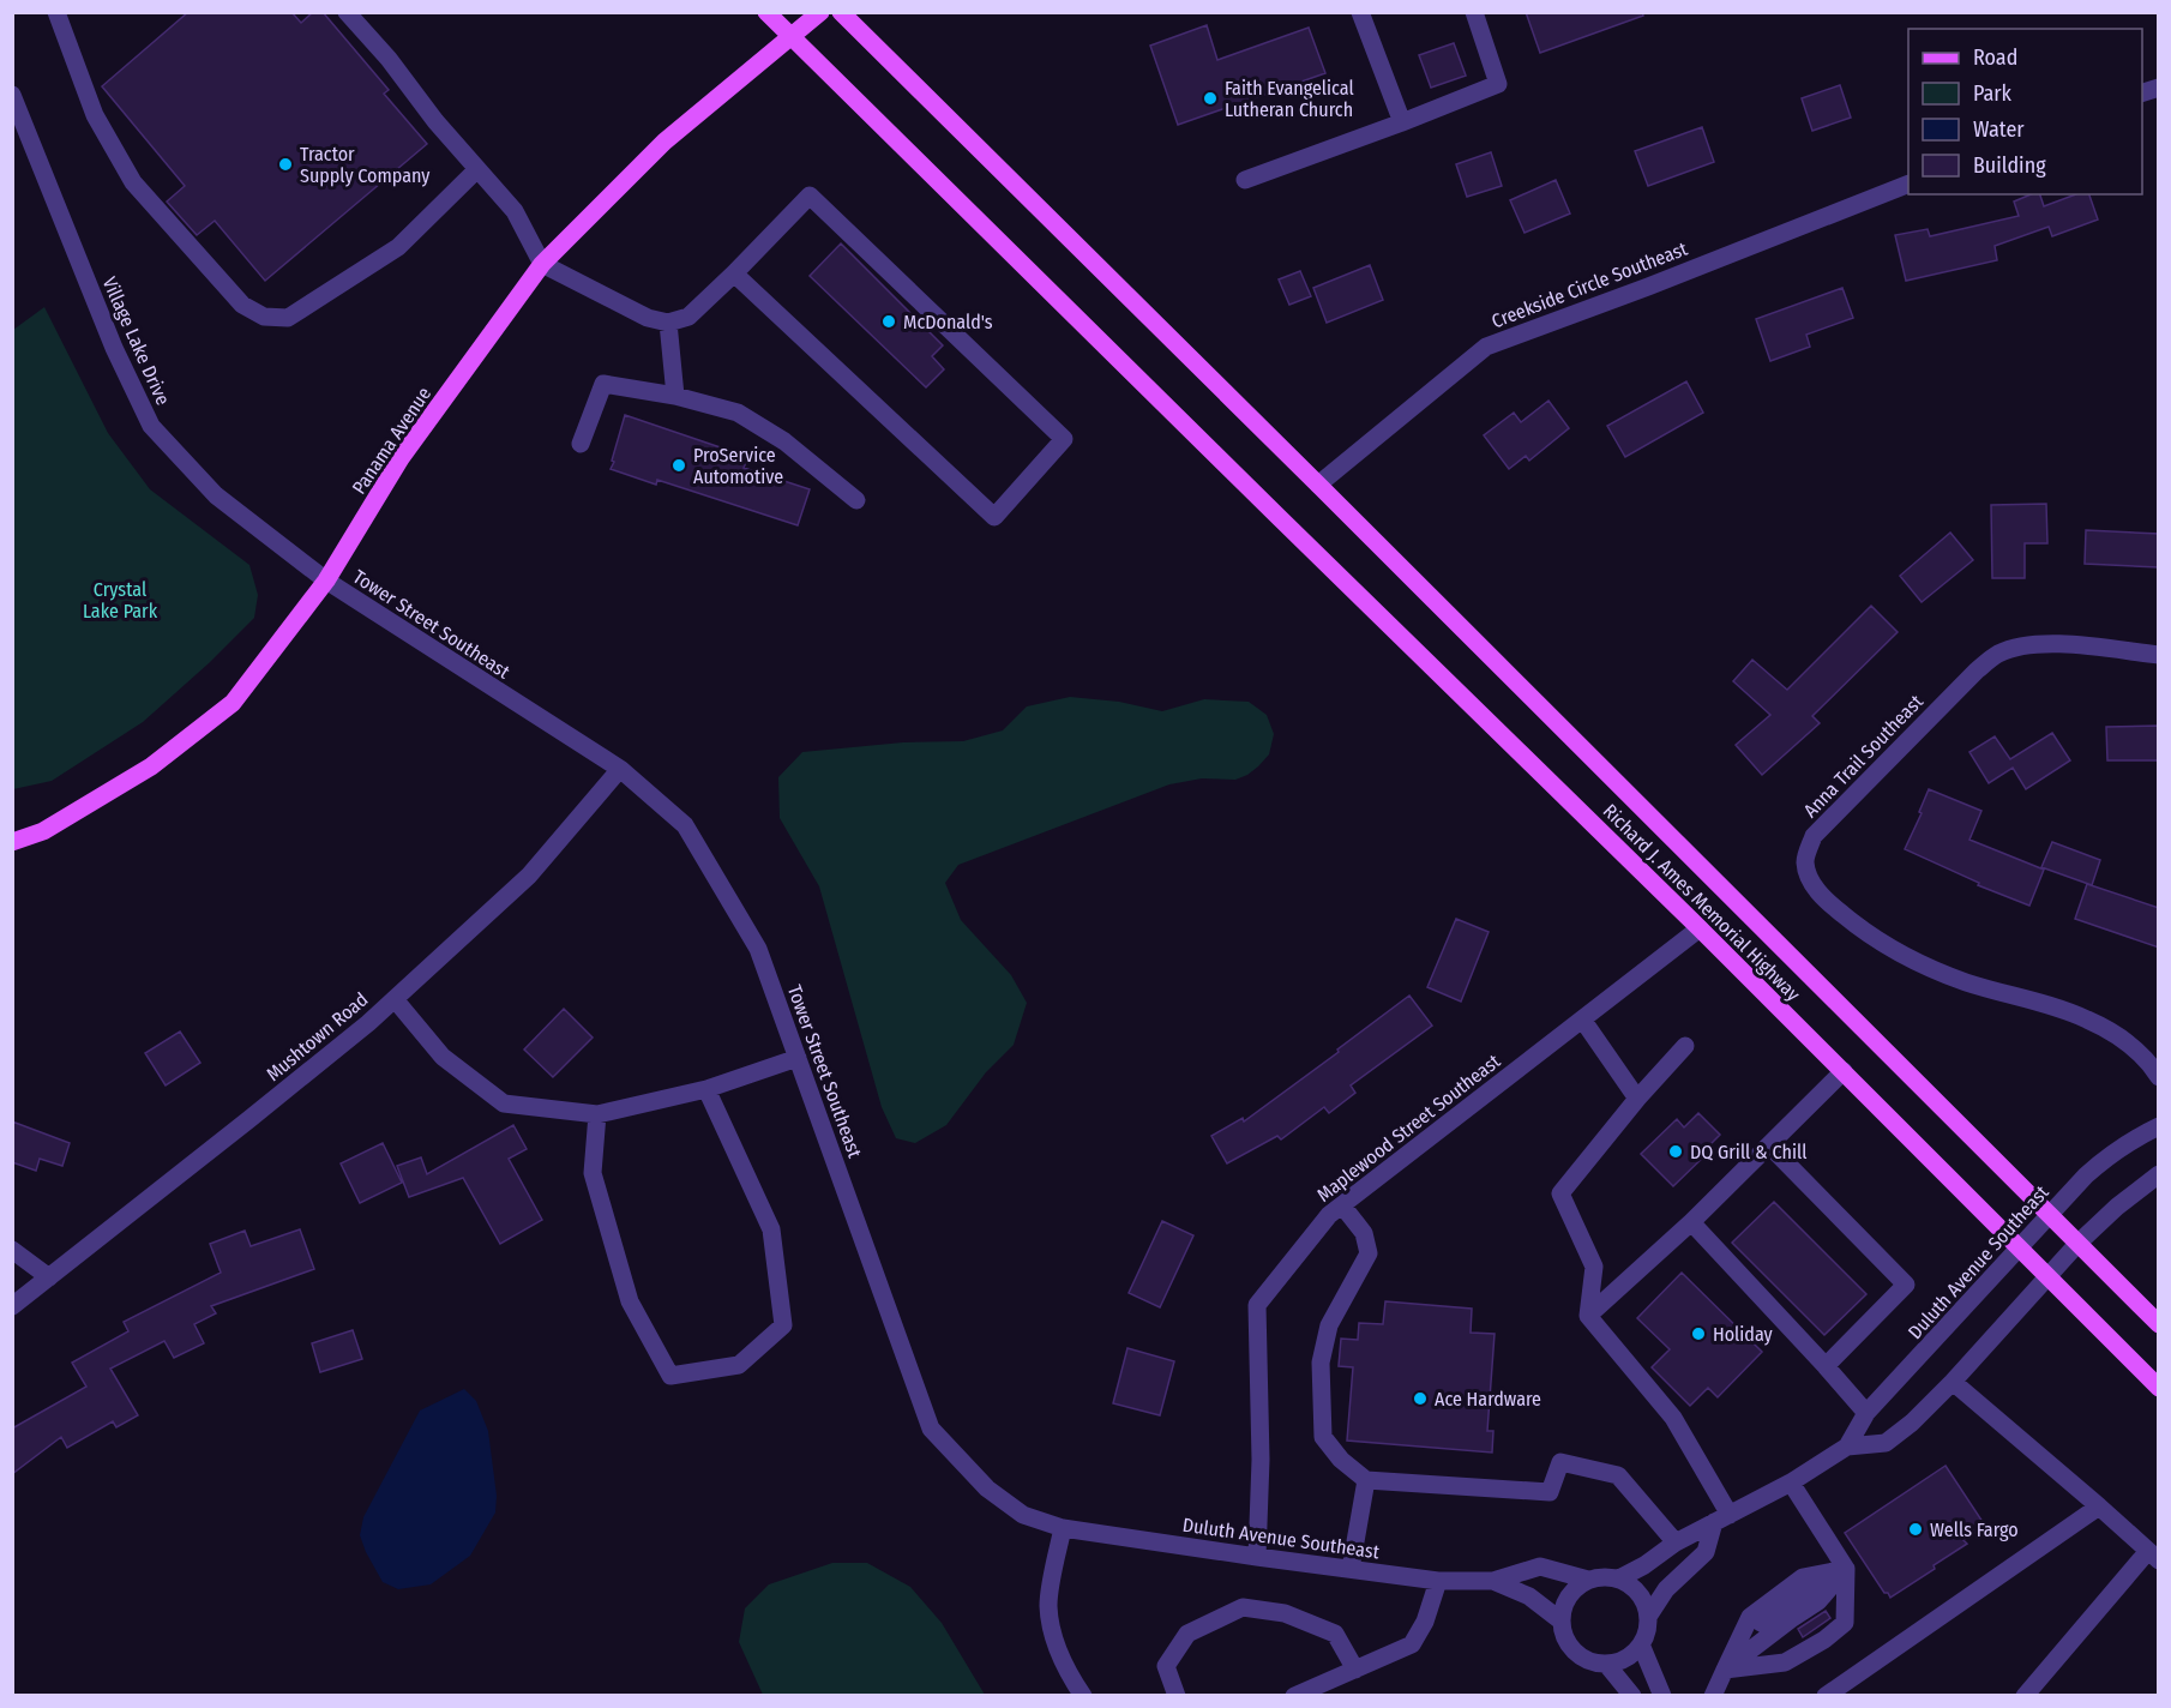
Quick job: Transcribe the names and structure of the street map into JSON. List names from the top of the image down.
{
  "streets": {
    "main road": ["Panama Avenue", "Richard J. Ames Memorial Highway"],
    "street": [
      "Creekside Circle Southeast",
      "Village Lake Drive",
      "Tower Street Southeast",
      "Anna Trail Southeast",
      "Mushtown Road",
      "Maplewood Street Southeast",
      "Duluth Avenue Southeast"
    ]
  },
  "crossings": [
    ["Creekside Circle Southeast", "Richard J. Ames Memorial Highway"],
    ["Village Lake Drive", "Panama Avenue"],
    ["Village Lake Drive", "Tower Street Southeast"],
    ["Panama Avenue", "Tower Street Southeast"],
    ["Panama Avenue", "Richard J. Ames Memorial Highway"],
    ["Tower Street Southeast", "Mushtown Road"],
    ["Tower Street Southeast", "Duluth Avenue Southeast"],
    ["Richard J. Ames Memorial Highway", "Maplewood Street Southeast"],
    ["Richard J. Ames Memorial Highway", "Duluth Avenue Southeast"],
    ["Maplewood Street Southeast", "Duluth Avenue Southeast"]
  ],
  "parks": ["Crystal Lake Park"],
  "places": [
    "Faith Evangelical Lutheran Church",
    "Tractor Supply Company",
    "McDonald's",
    "ProService Automotive",
    "DQ Grill & Chill",
    "Holiday",
    "Ace Hardware",
    "Wells Fargo"
  ],
  "legend": [
    "Road",
    "Park",
    "Water",
    "Building"
  ]
}
